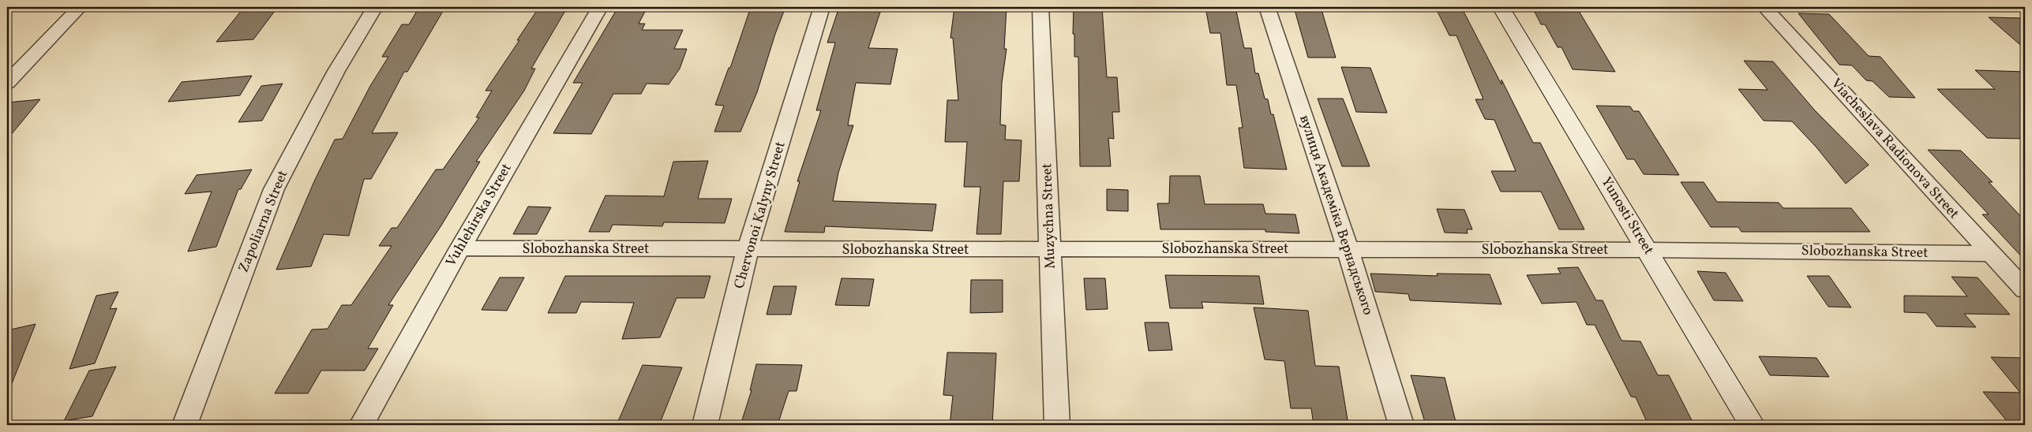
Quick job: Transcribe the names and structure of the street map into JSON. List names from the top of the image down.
{
  "streets": {
    "street": [
      "Viacheslava Radionova Street",
      "Vuhlehirska Street",
      "Chervonoi Kalyny Street",
      "вулиця Академіка Вернадського",
      "Muzychna Street",
      "Yunosti Street",
      "Zapoliarna Street",
      "Slobozhanska Street"
    ]
  },
  "crossings": [
    ["Viacheslava Radionova Street", "Slobozhanska Street"],
    ["Vuhlehirska Street", "Slobozhanska Street"],
    ["Chervonoi Kalyny Street", "Slobozhanska Street"],
    ["вулиця Академіка Вернадського", "Slobozhanska Street"],
    ["Muzychna Street", "Slobozhanska Street"],
    ["Yunosti Street", "Slobozhanska Street"]
  ]
}
